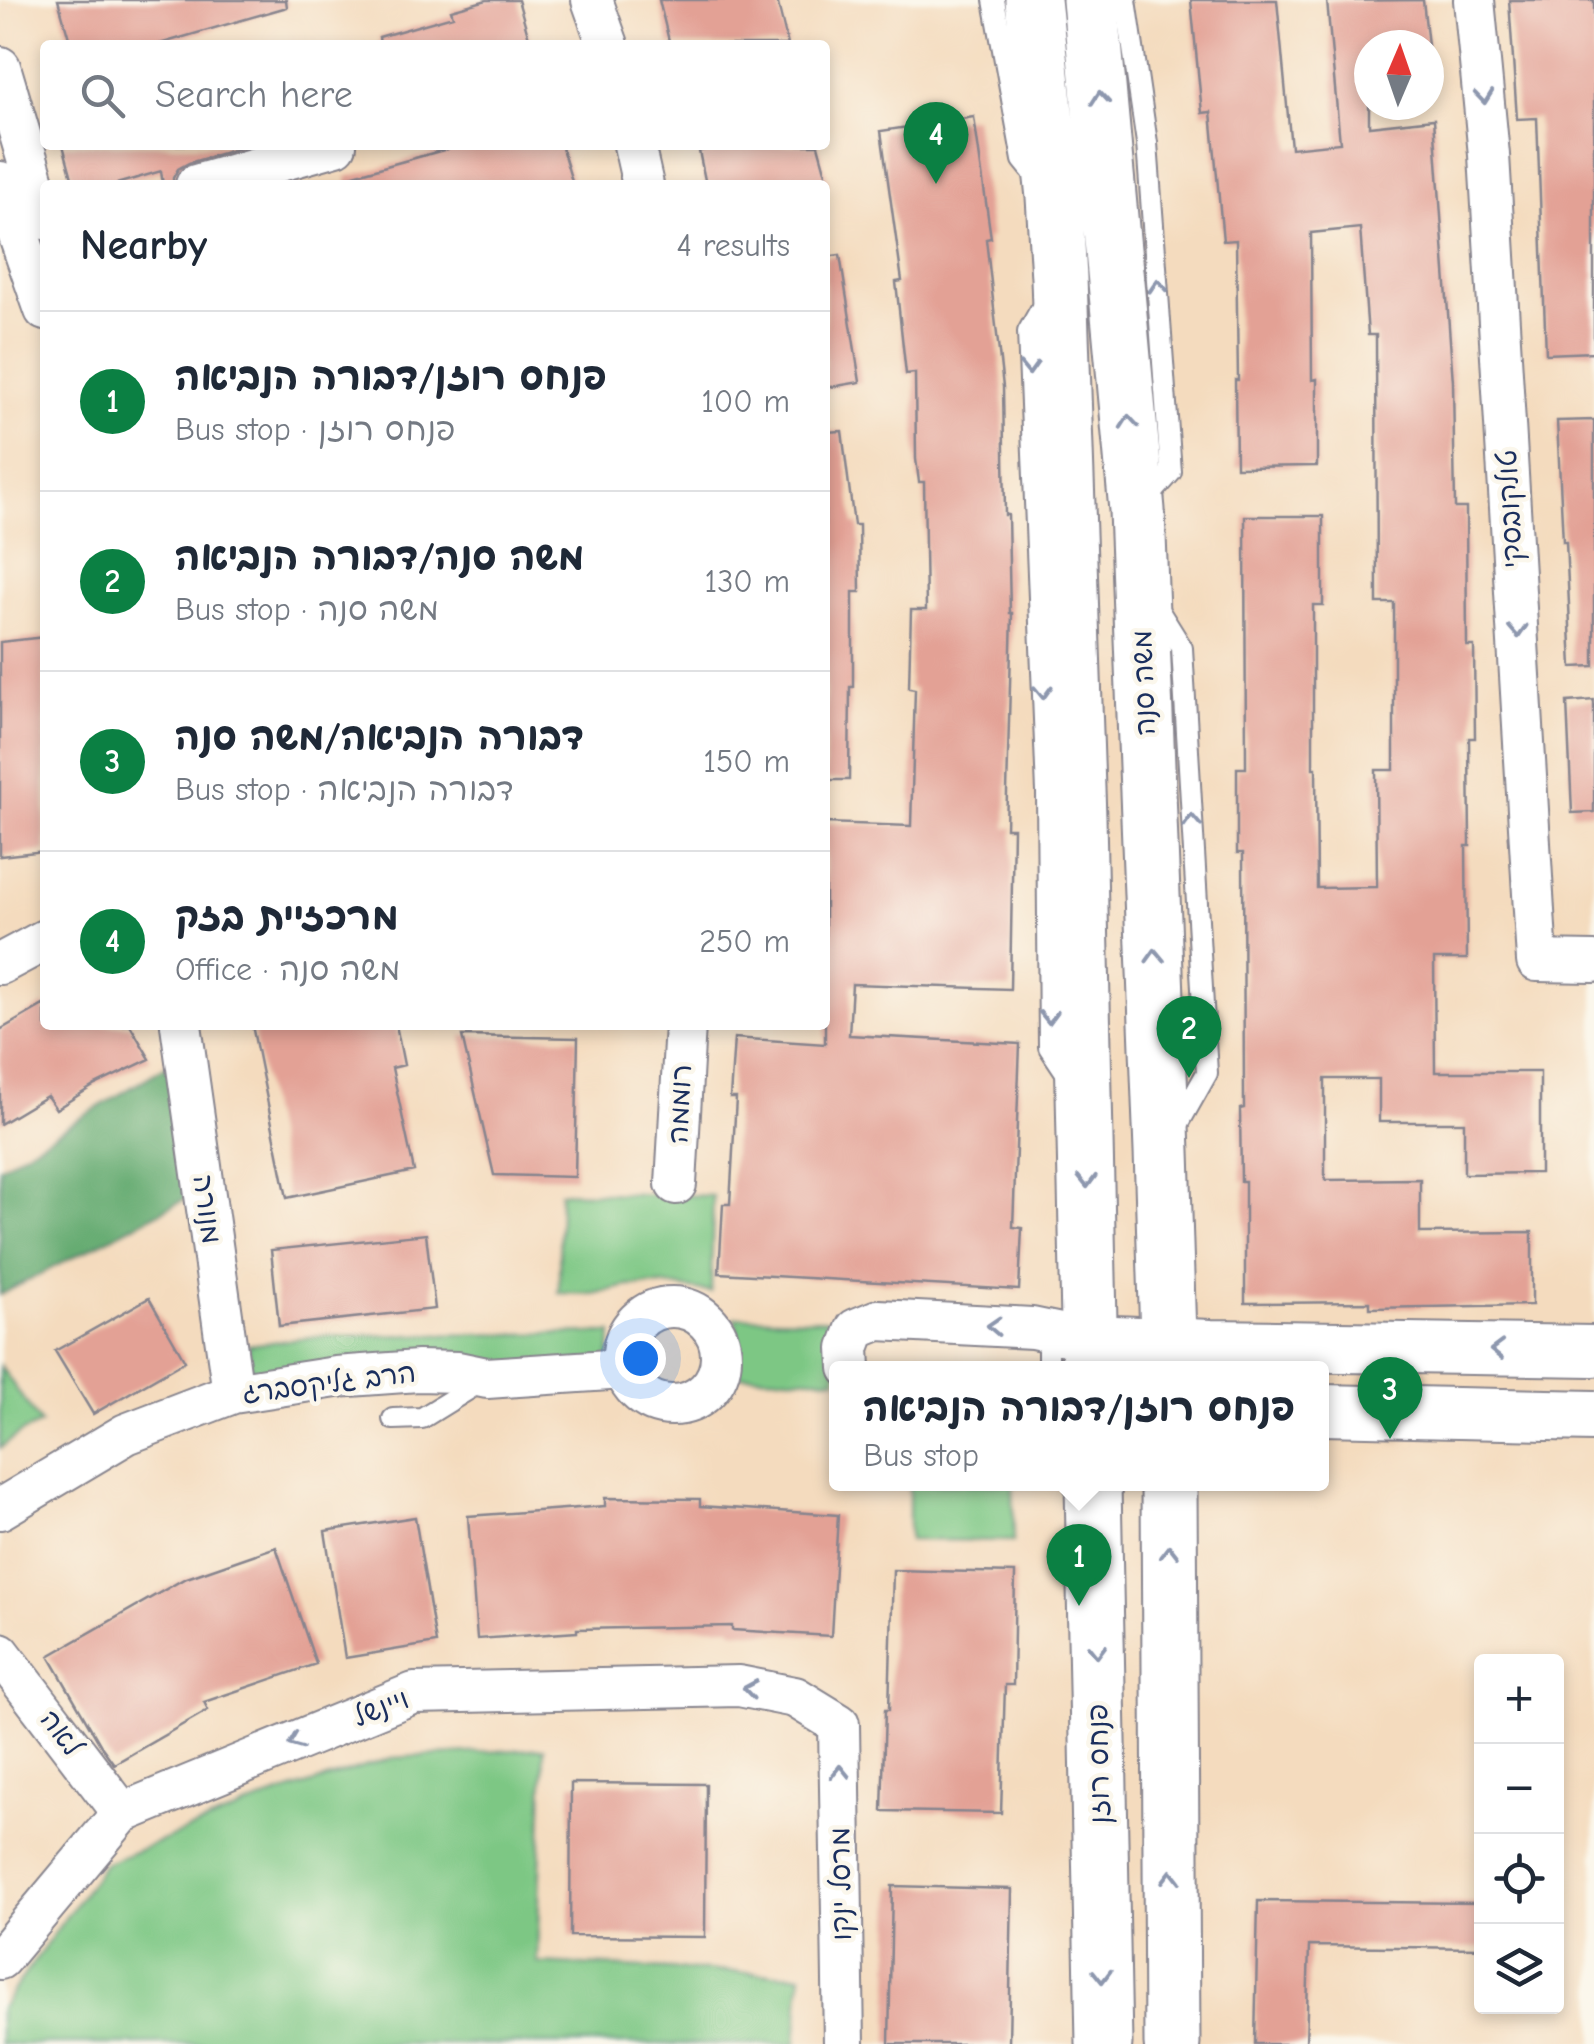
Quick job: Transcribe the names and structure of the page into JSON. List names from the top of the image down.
{
  "streets": {
    "main road": ["משה סנה", "פנחס רוזן"],
    "street": [
      "טולקובסקי",
      "רוממה",
      "מנורה",
      "הרב גליקסברג",
      "ויינשל",
      "לאה",
      "מרסל ינקו"
    ]
  },
  "crossings": [
    ["מנורה", "הרב גליקסברג"],
    ["ויינשל", "לאה"],
    ["ויינשל", "מרסל ינקו"]
  ],
  "one_way": ["טולקובסקי", "ויינשל", "מרסל ינקו"],
  "north": "top",
  "page": {
    "search": "Search here",
    "pins": [
      "4",
      "2",
      "3",
      "1"
    ],
    "heading": ["Nearby", "4 results"],
    "list": [
      {
        "mark": "1",
        "name": "פנחס רוזן/דבורה הנביאה",
        "note": "Bus stop · פנחס רוזן",
        "value": "100 m"
      },
      {
        "mark": "2",
        "name": "משה סנה/דבורה הנביאה",
        "note": "Bus stop · משה סנה",
        "value": "130 m"
      },
      {
        "mark": "3",
        "name": "דבורה הנביאה/משה סנה",
        "note": "Bus stop · דבורה הנביאה",
        "value": "150 m"
      },
      {
        "mark": "4",
        "name": "מרכזיית בזק",
        "note": "Office · משה סנה",
        "value": "250 m"
      }
    ],
    "popup": ["פנחס רוזן/דבורה הנביאה", "Bus stop"],
    "map_buttons": ["+", "−"]
  }
}
